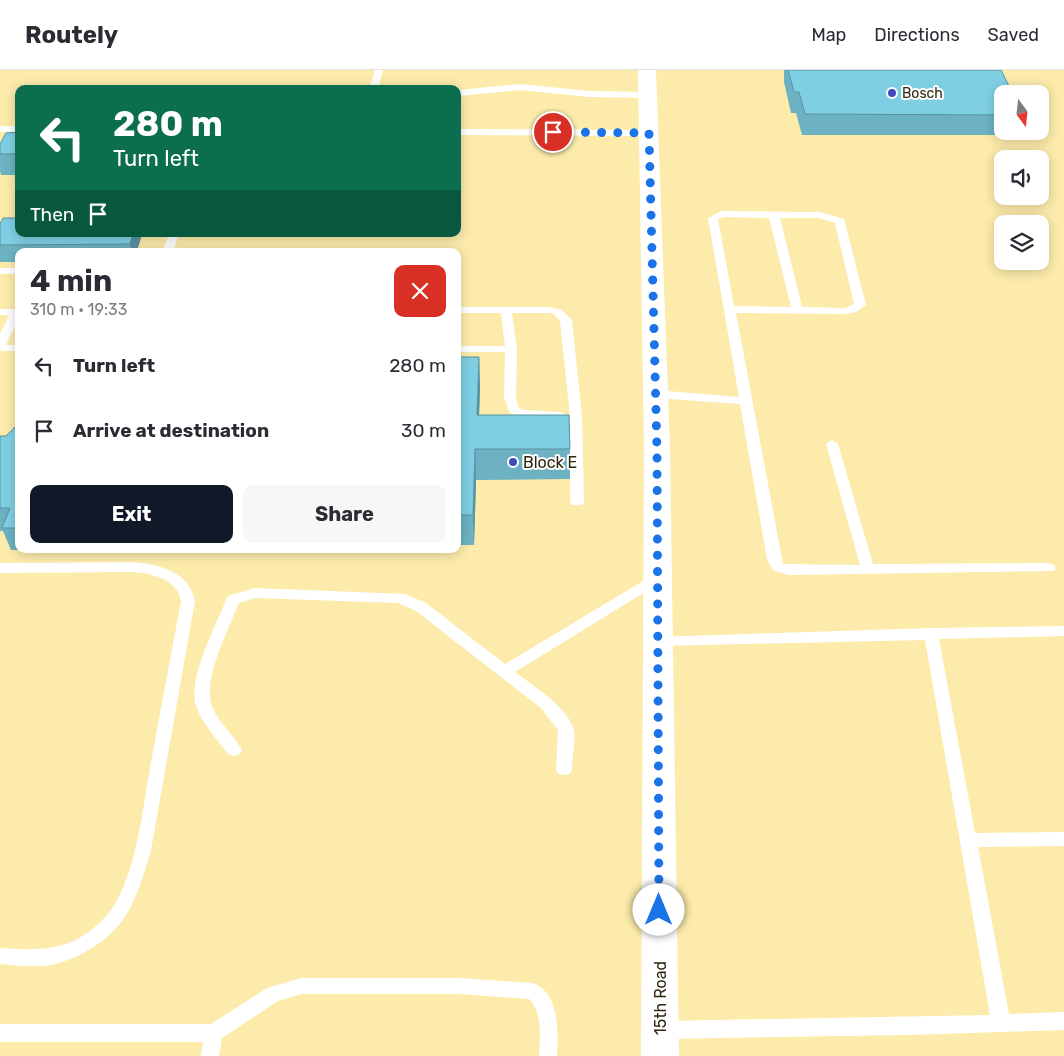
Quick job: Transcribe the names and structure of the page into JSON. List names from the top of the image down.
{
  "streets": {
    "street": ["15th Road"]
  },
  "places": ["Bosch", "Block E"],
  "north": "bottom",
  "page": {
    "header": "Routely",
    "nav": ["Map", "Directions", "Saved"],
    "turn": ["280 m", "Turn left"],
    "then": "Then",
    "heading": ["4 min", "310 m · 19:33"],
    "list": [
      {
        "name": "Turn left",
        "value": "280 m"
      },
      {
        "name": "Arrive at destination",
        "value": "30 m"
      }
    ],
    "buttons": ["Exit", "Share"]
  }
}
